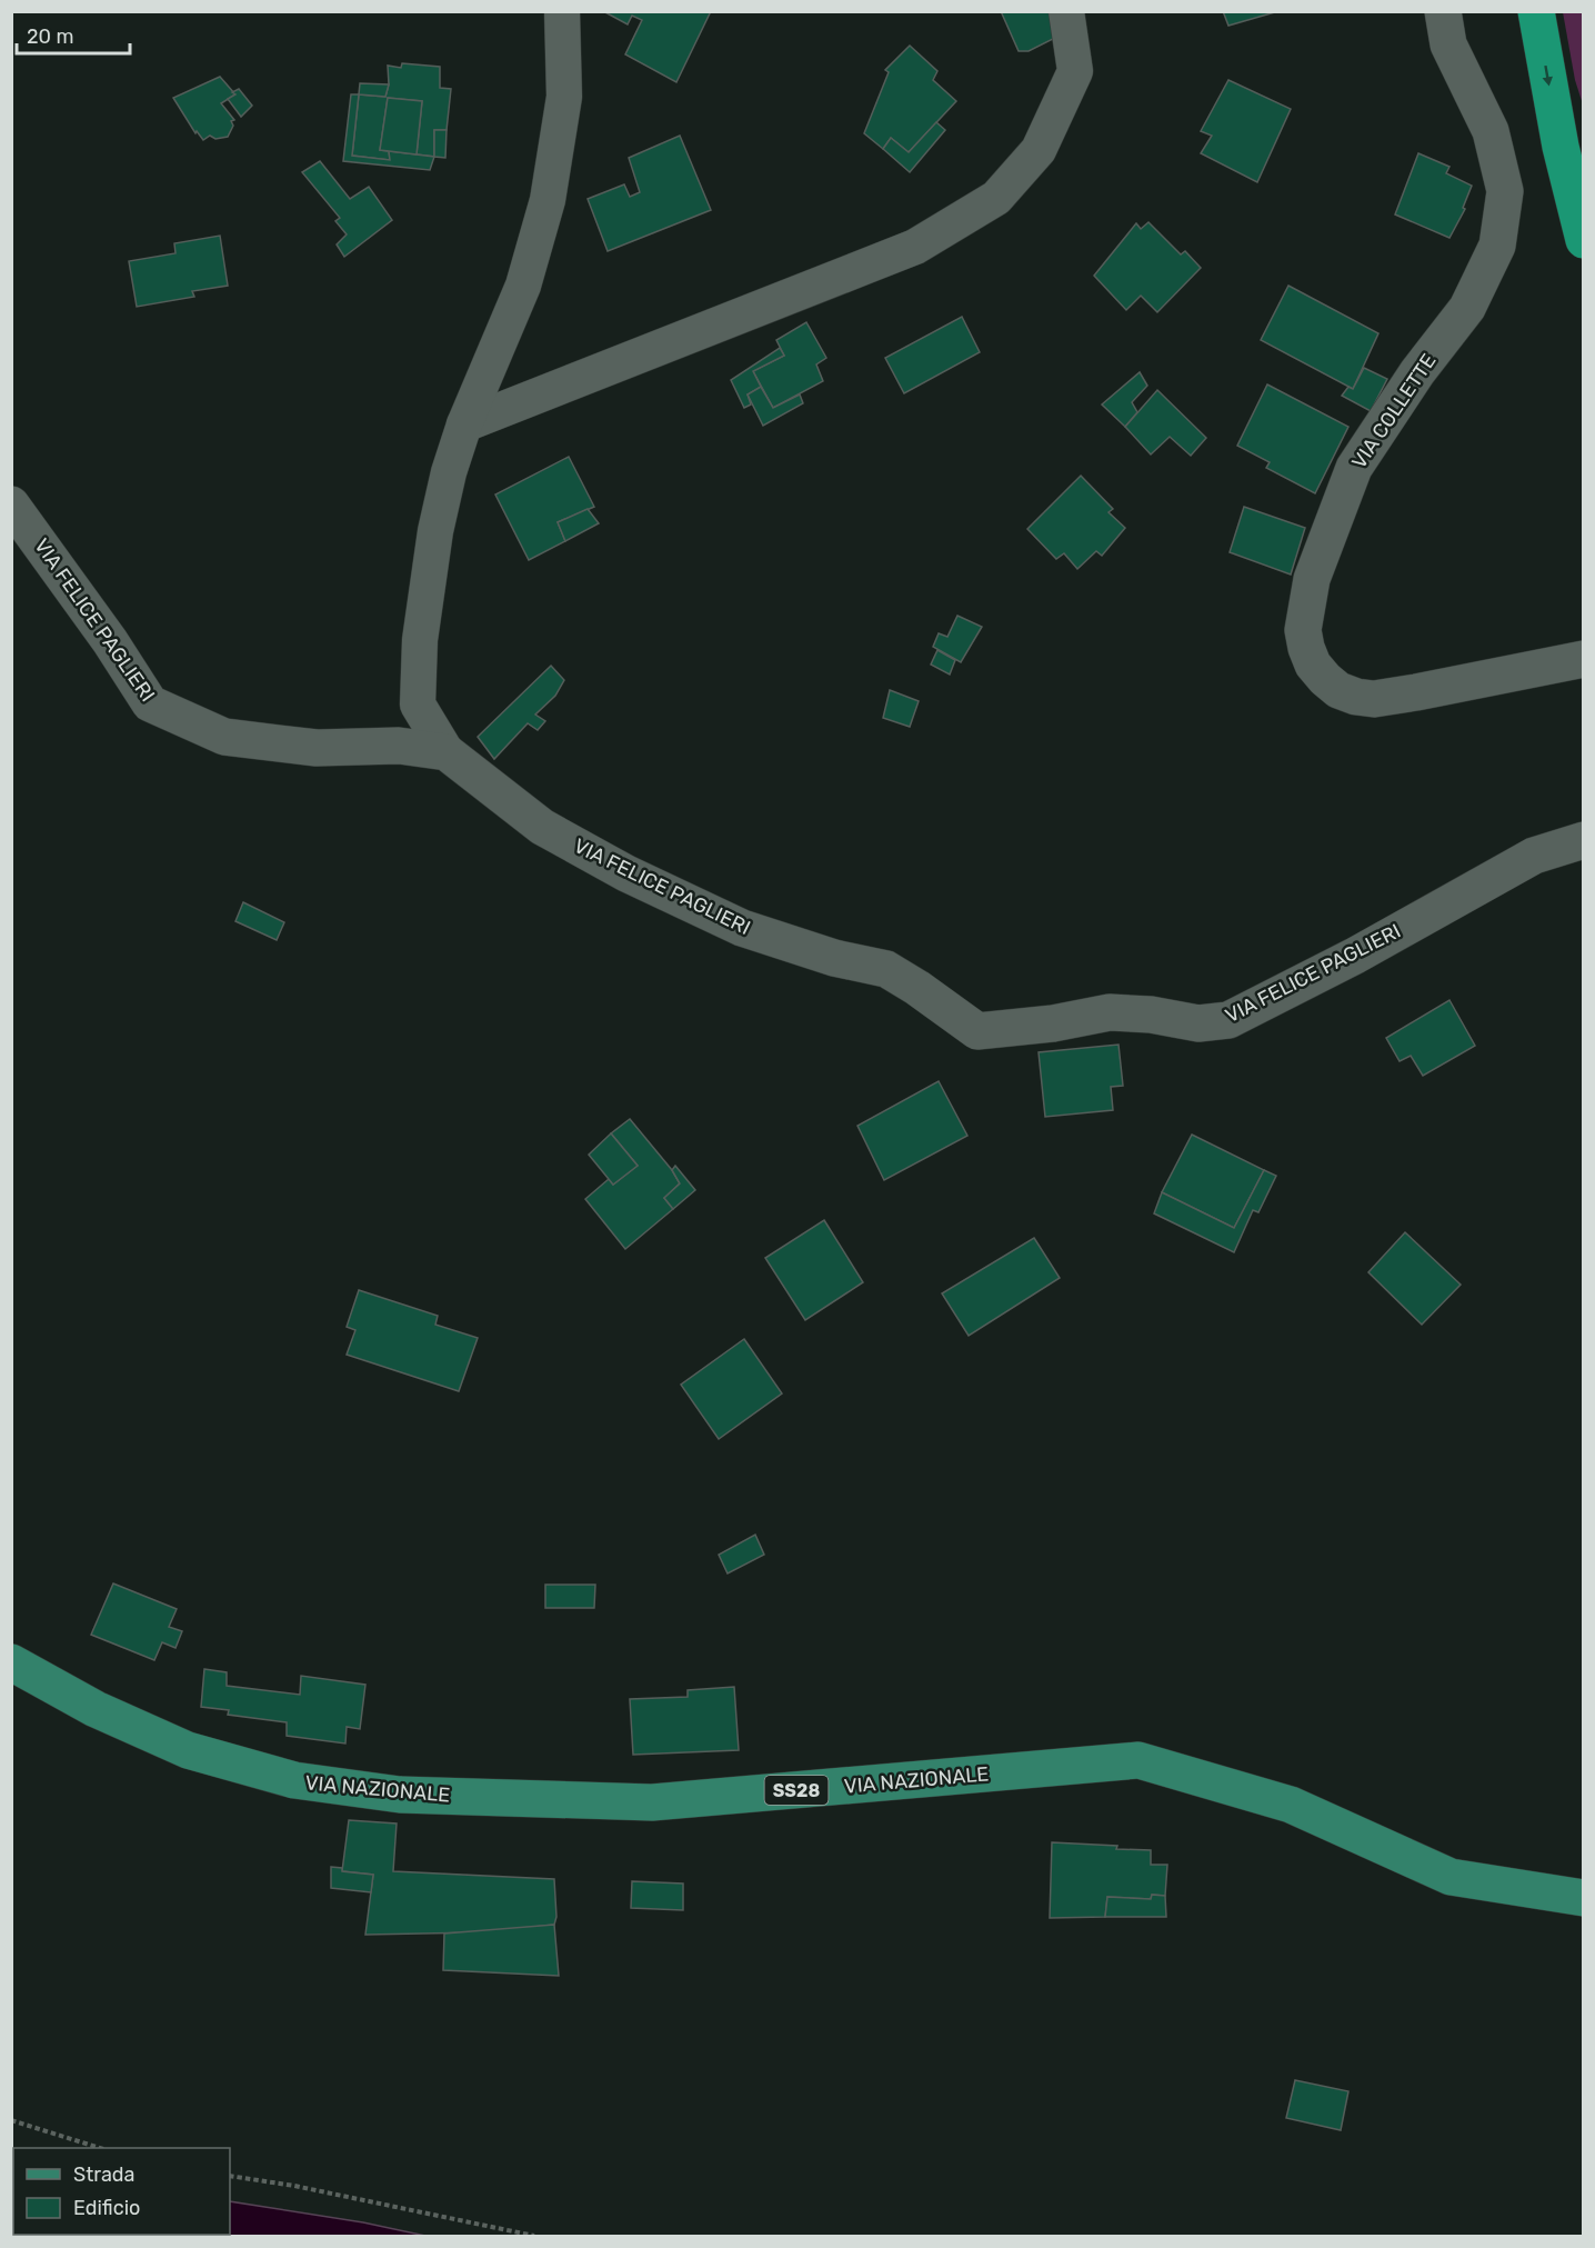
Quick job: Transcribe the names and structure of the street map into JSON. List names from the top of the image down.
{
  "streets": {
    "main road": ["VIA NAZIONALE", "SS28"],
    "street": ["VIA COLLETTE", "VIA FELICE PAGLIERI"]
  },
  "legend": ["Strada", "Edificio"],
  "scale_bar": "20 m"
}
